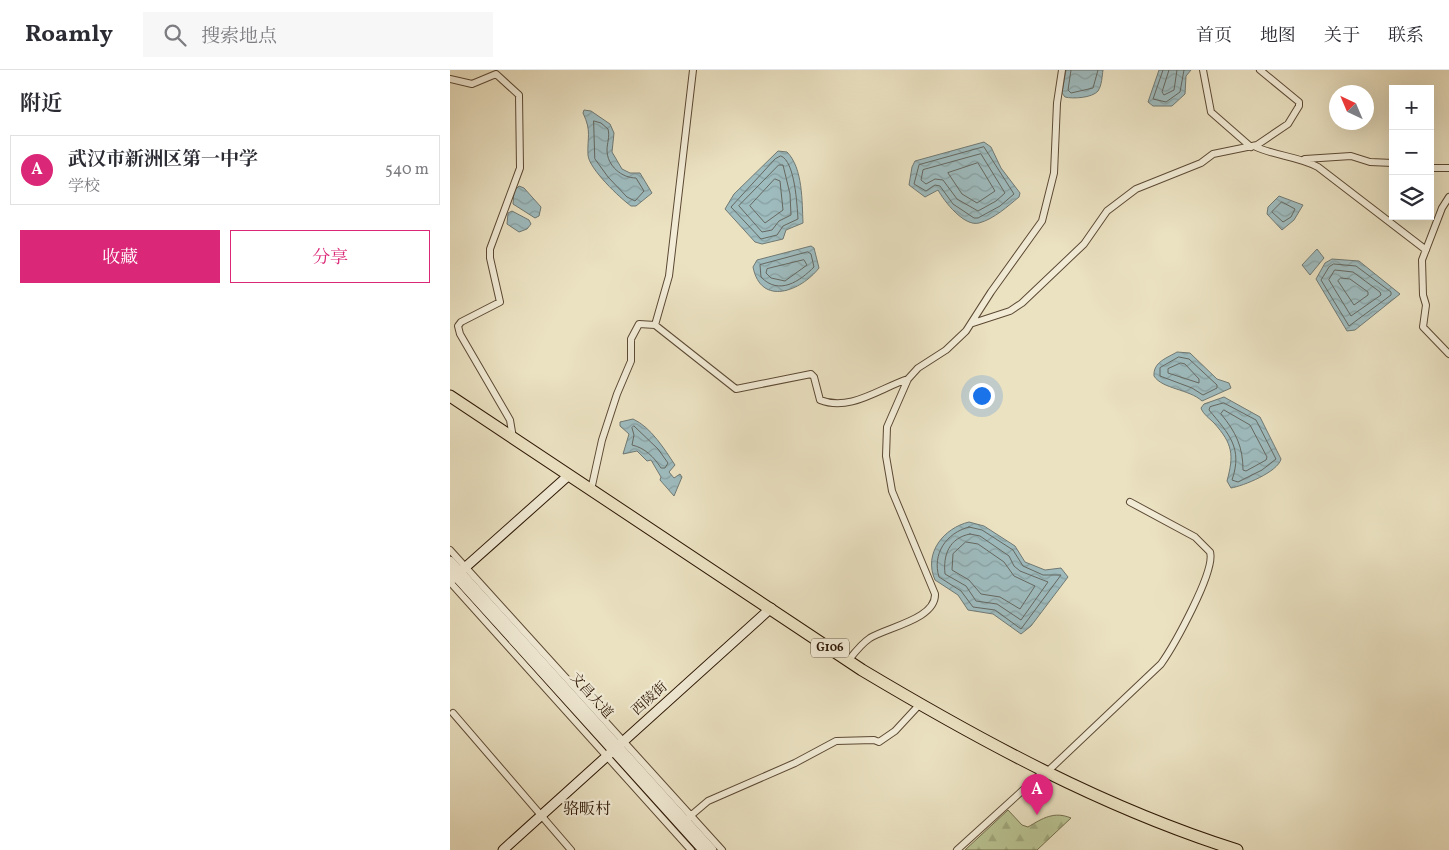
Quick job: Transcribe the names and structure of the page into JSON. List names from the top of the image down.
{
  "streets": {
    "highway": ["G106"],
    "main road": ["文昌大道", "西陵街"]
  },
  "crossings": [
    ["G106", "西陵街"],
    ["文昌大道", "西陵街"]
  ],
  "districts": ["骆畈村"],
  "north": "top left",
  "page": {
    "header": "Roamly",
    "search": "搜索地点",
    "nav": [
      "首页",
      "地图",
      "关于",
      "联系"
    ],
    "heading": "附近",
    "map_buttons": ["+", "−"],
    "list": [
      {
        "mark": "A",
        "name": "武汉市新洲区第一中学",
        "note": "学校",
        "value": "540 m"
      }
    ],
    "buttons": ["收藏", "分享"],
    "pins": "A"
  }
}
